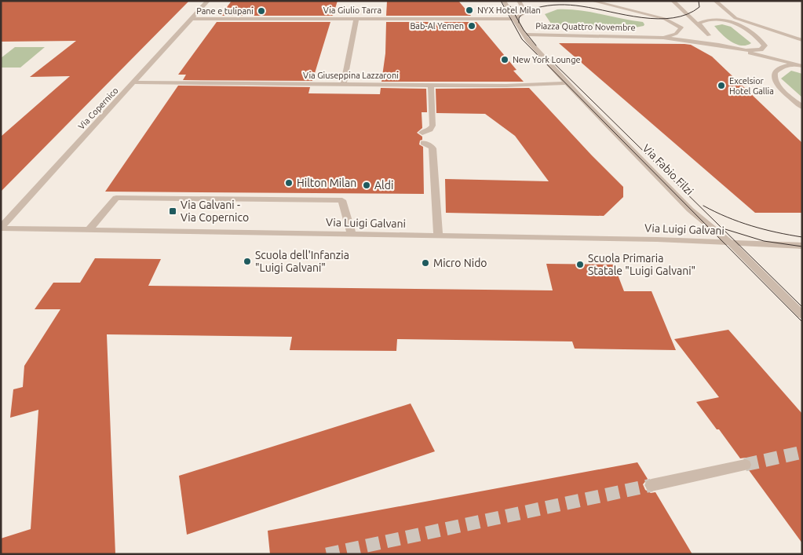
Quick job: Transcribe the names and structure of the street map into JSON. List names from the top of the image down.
{
  "streets": {
    "street": [
      "Via Giulio Tarra",
      "Piazza Quattro Novembre",
      "Via Giuseppina Lazzaroni",
      "Via Copernico",
      "Via Fabio Filzi",
      "Via Luigi Galvani"
    ]
  },
  "crossings": [
    ["Via Giulio Tarra", "Piazza Quattro Novembre"],
    ["Via Giulio Tarra", "Via Copernico"],
    ["Piazza Quattro Novembre", "Via Fabio Filzi"],
    ["Via Giuseppina Lazzaroni", "Via Copernico"],
    ["Via Giuseppina Lazzaroni", "Via Fabio Filzi"],
    ["Via Copernico", "Via Luigi Galvani"],
    ["Via Fabio Filzi", "Via Luigi Galvani"]
  ],
  "places": {
    "other": [
      "NYX Hotel Milan",
      "Pane e tulipani",
      "Bab-Al Yemen",
      "New York Lounge",
      "Excelsior Hotel Gallia",
      "Hilton Milan",
      "Aldi",
      "Scuola dell'Infanzia \"Luigi Galvani\"",
      "Micro Nido",
      "Scuola Primaria Statale \"Luigi Galvani\""
    ],
    "transit": ["Via Galvani - Via Copernico"]
  }
}
